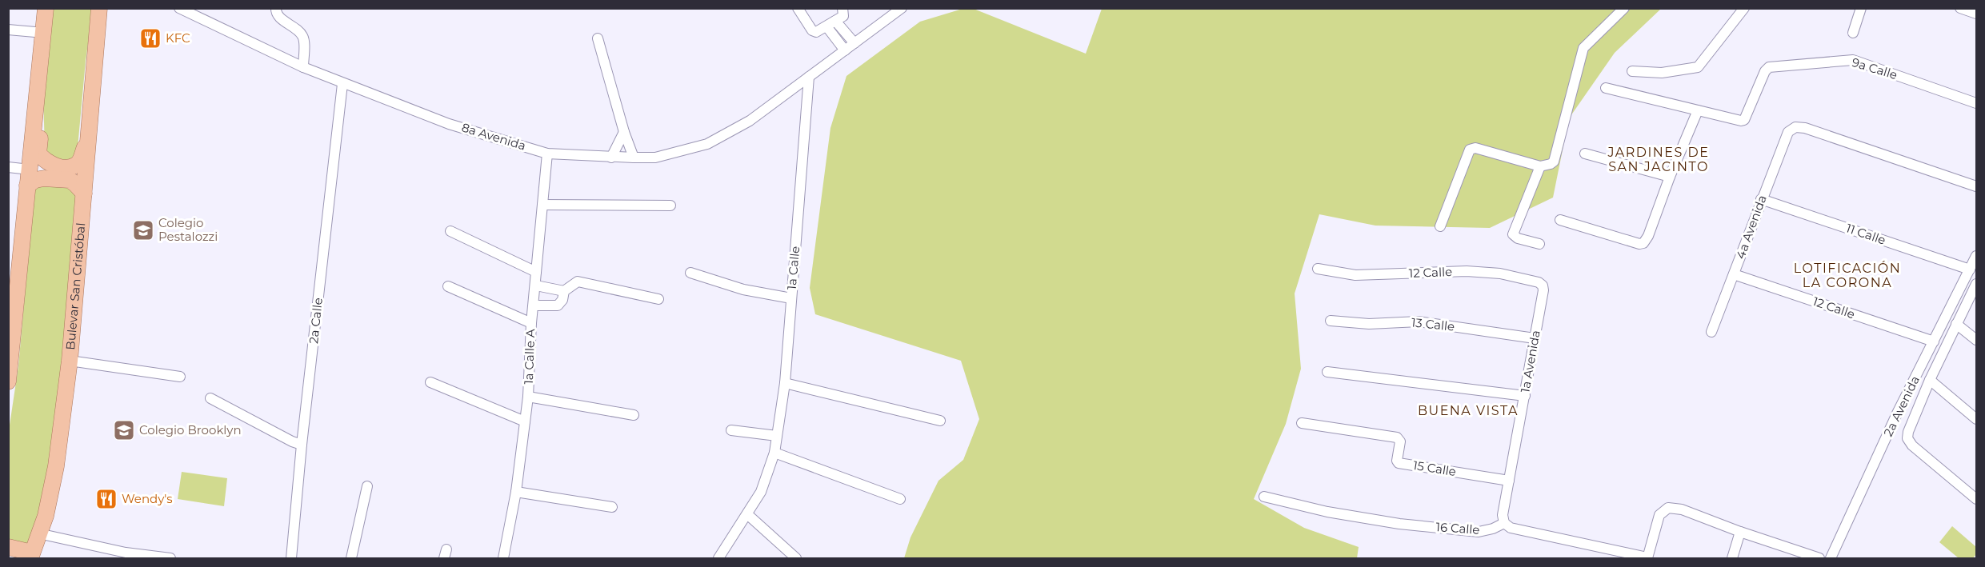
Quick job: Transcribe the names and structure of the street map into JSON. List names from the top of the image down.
{
  "streets": {
    "main road": ["Bulevar San Cristóbal"],
    "street": [
      "9a Calle",
      "8a Avenida",
      "4a Avenida",
      "11 Calle",
      "1a Calle",
      "12 Calle",
      "2a Calle",
      "13 Calle",
      "1a Calle A",
      "1a Avenida",
      "2a Avenida",
      "15 Calle",
      "16 Calle"
    ]
  },
  "crossings": [
    ["8a Avenida", "1a Calle"],
    ["8a Avenida", "2a Calle"],
    ["8a Avenida", "1a Calle A"],
    ["4a Avenida", "11 Calle"],
    ["4a Avenida", "12 Calle"],
    ["11 Calle", "2a Avenida"],
    ["12 Calle", "1a Avenida"],
    ["12 Calle", "2a Avenida"],
    ["13 Calle", "1a Avenida"],
    ["1a Avenida", "15 Calle"],
    ["1a Avenida", "16 Calle"]
  ],
  "districts": ["JARDINES DE SAN JACINTO", "LOTIFICACIÓN LA CORONA", "BUENA VISTA"],
  "places": {
    "restaurant": ["KFC", "Wendy's"],
    "school or university": ["Colegio Pestalozzi", "Colegio Brooklyn"]
  }
}
